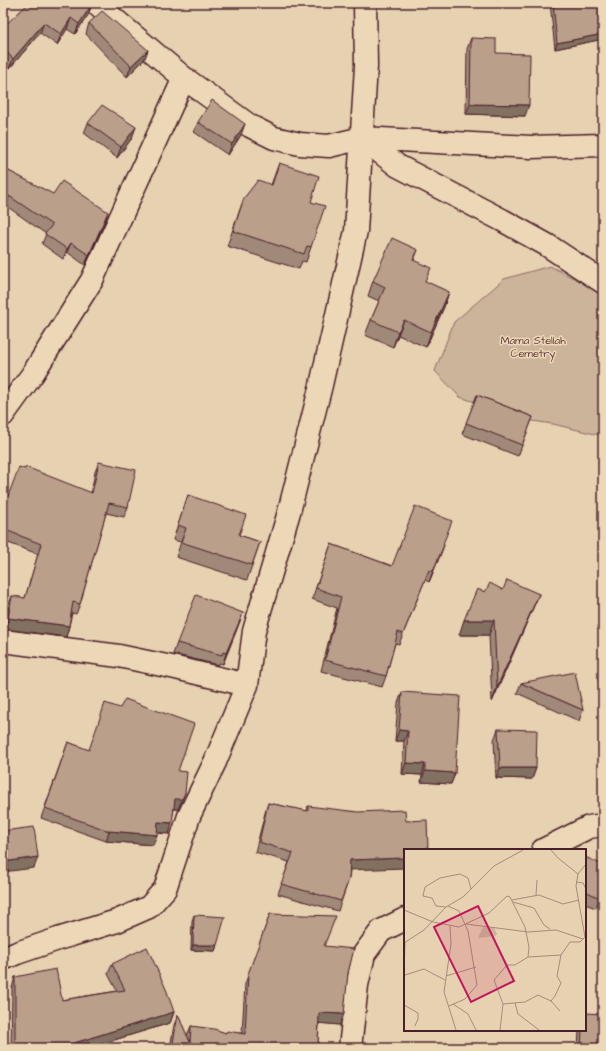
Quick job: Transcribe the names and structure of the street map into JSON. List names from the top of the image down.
{
  "parks": ["Mama Stellah Cemetry"]
}
